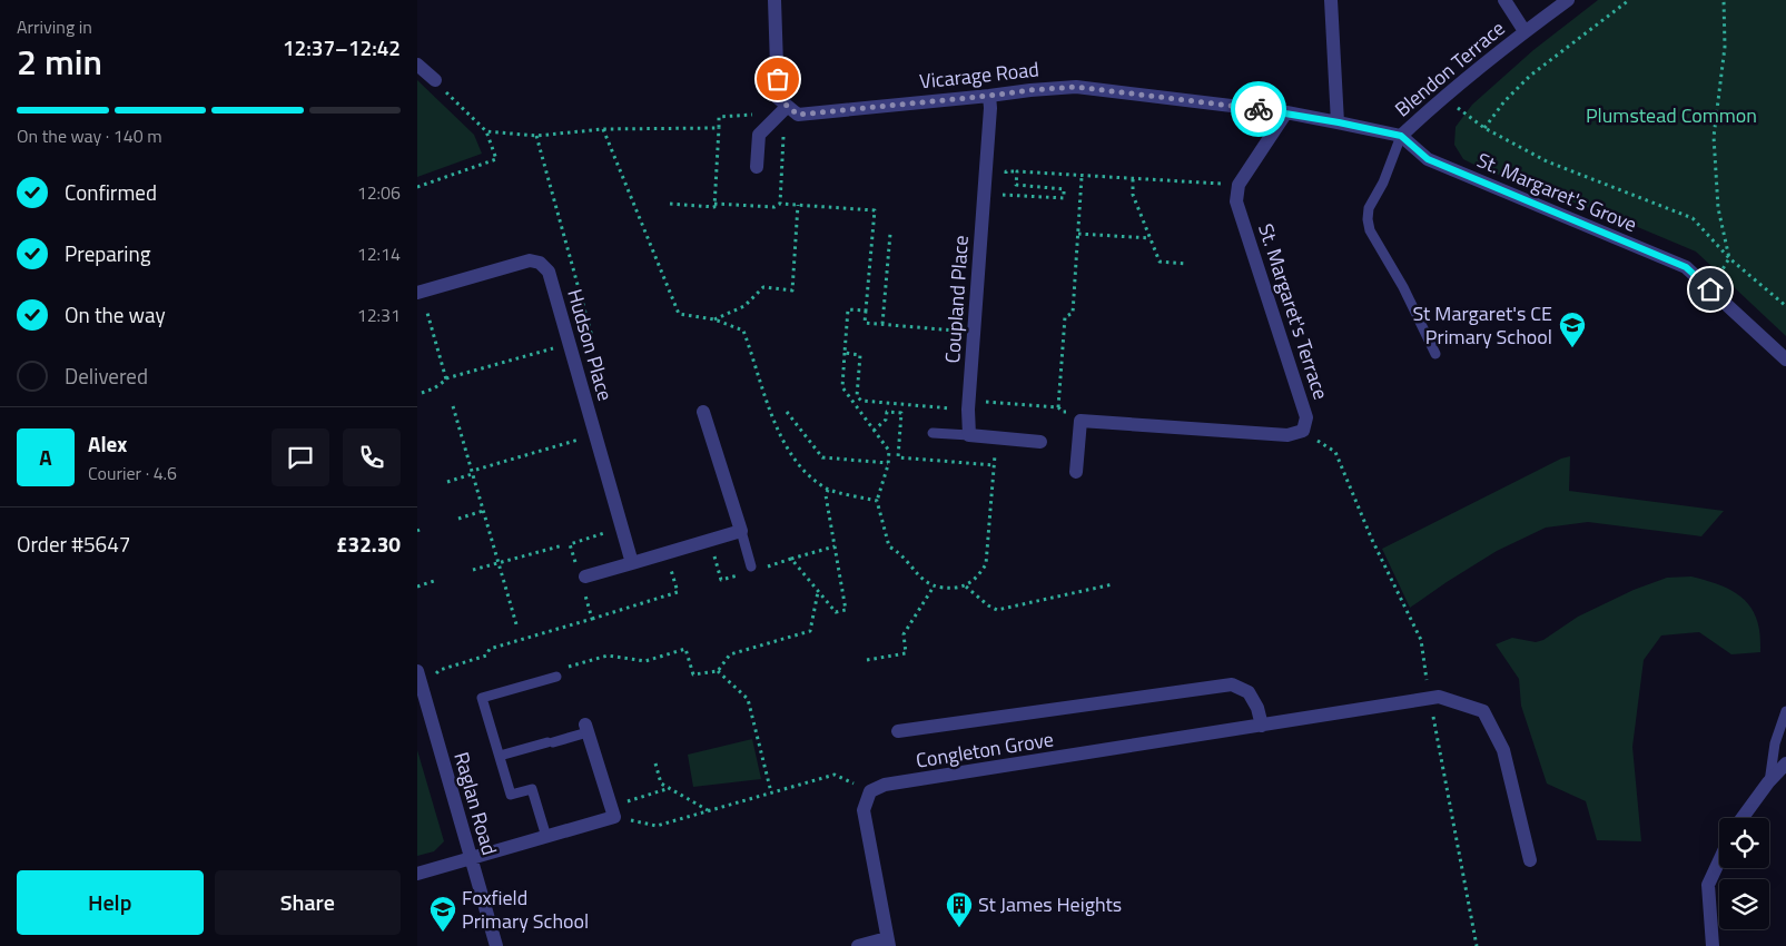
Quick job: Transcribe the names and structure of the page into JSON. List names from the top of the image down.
{
  "streets": {
    "street": [
      "Blendon Terrace",
      "Vicarage Road",
      "St. Margaret's Grove",
      "Coupland Place",
      "St. Margaret's Terrace",
      "Hudson Place",
      "Congleton Grove",
      "Raglan Road"
    ]
  },
  "crossings": [
    ["Blendon Terrace", "St. Margaret's Grove"],
    ["Vicarage Road", "St. Margaret's Grove"],
    ["Vicarage Road", "Coupland Place"]
  ],
  "parks": ["Plumstead Common"],
  "places": {
    "school or university": ["St Margaret's CE Primary School", "Foxfield Primary School"],
    "building": ["St James Heights"]
  },
  "page": {
    "heading": ["2 min", "Arriving in", "12:37–12:42"],
    "panel": [
      "Alex",
      "Courier · 4.6",
      "Order #5647",
      "£32.30"
    ],
    "bar": "On the way · 140 m",
    "list": [
      ["Confirmed", "12:06"],
      ["Preparing", "12:14"],
      ["On the way", "12:31"],
      "Delivered"
    ],
    "round": "A",
    "buttons": ["Help", "Share"]
  }
}
